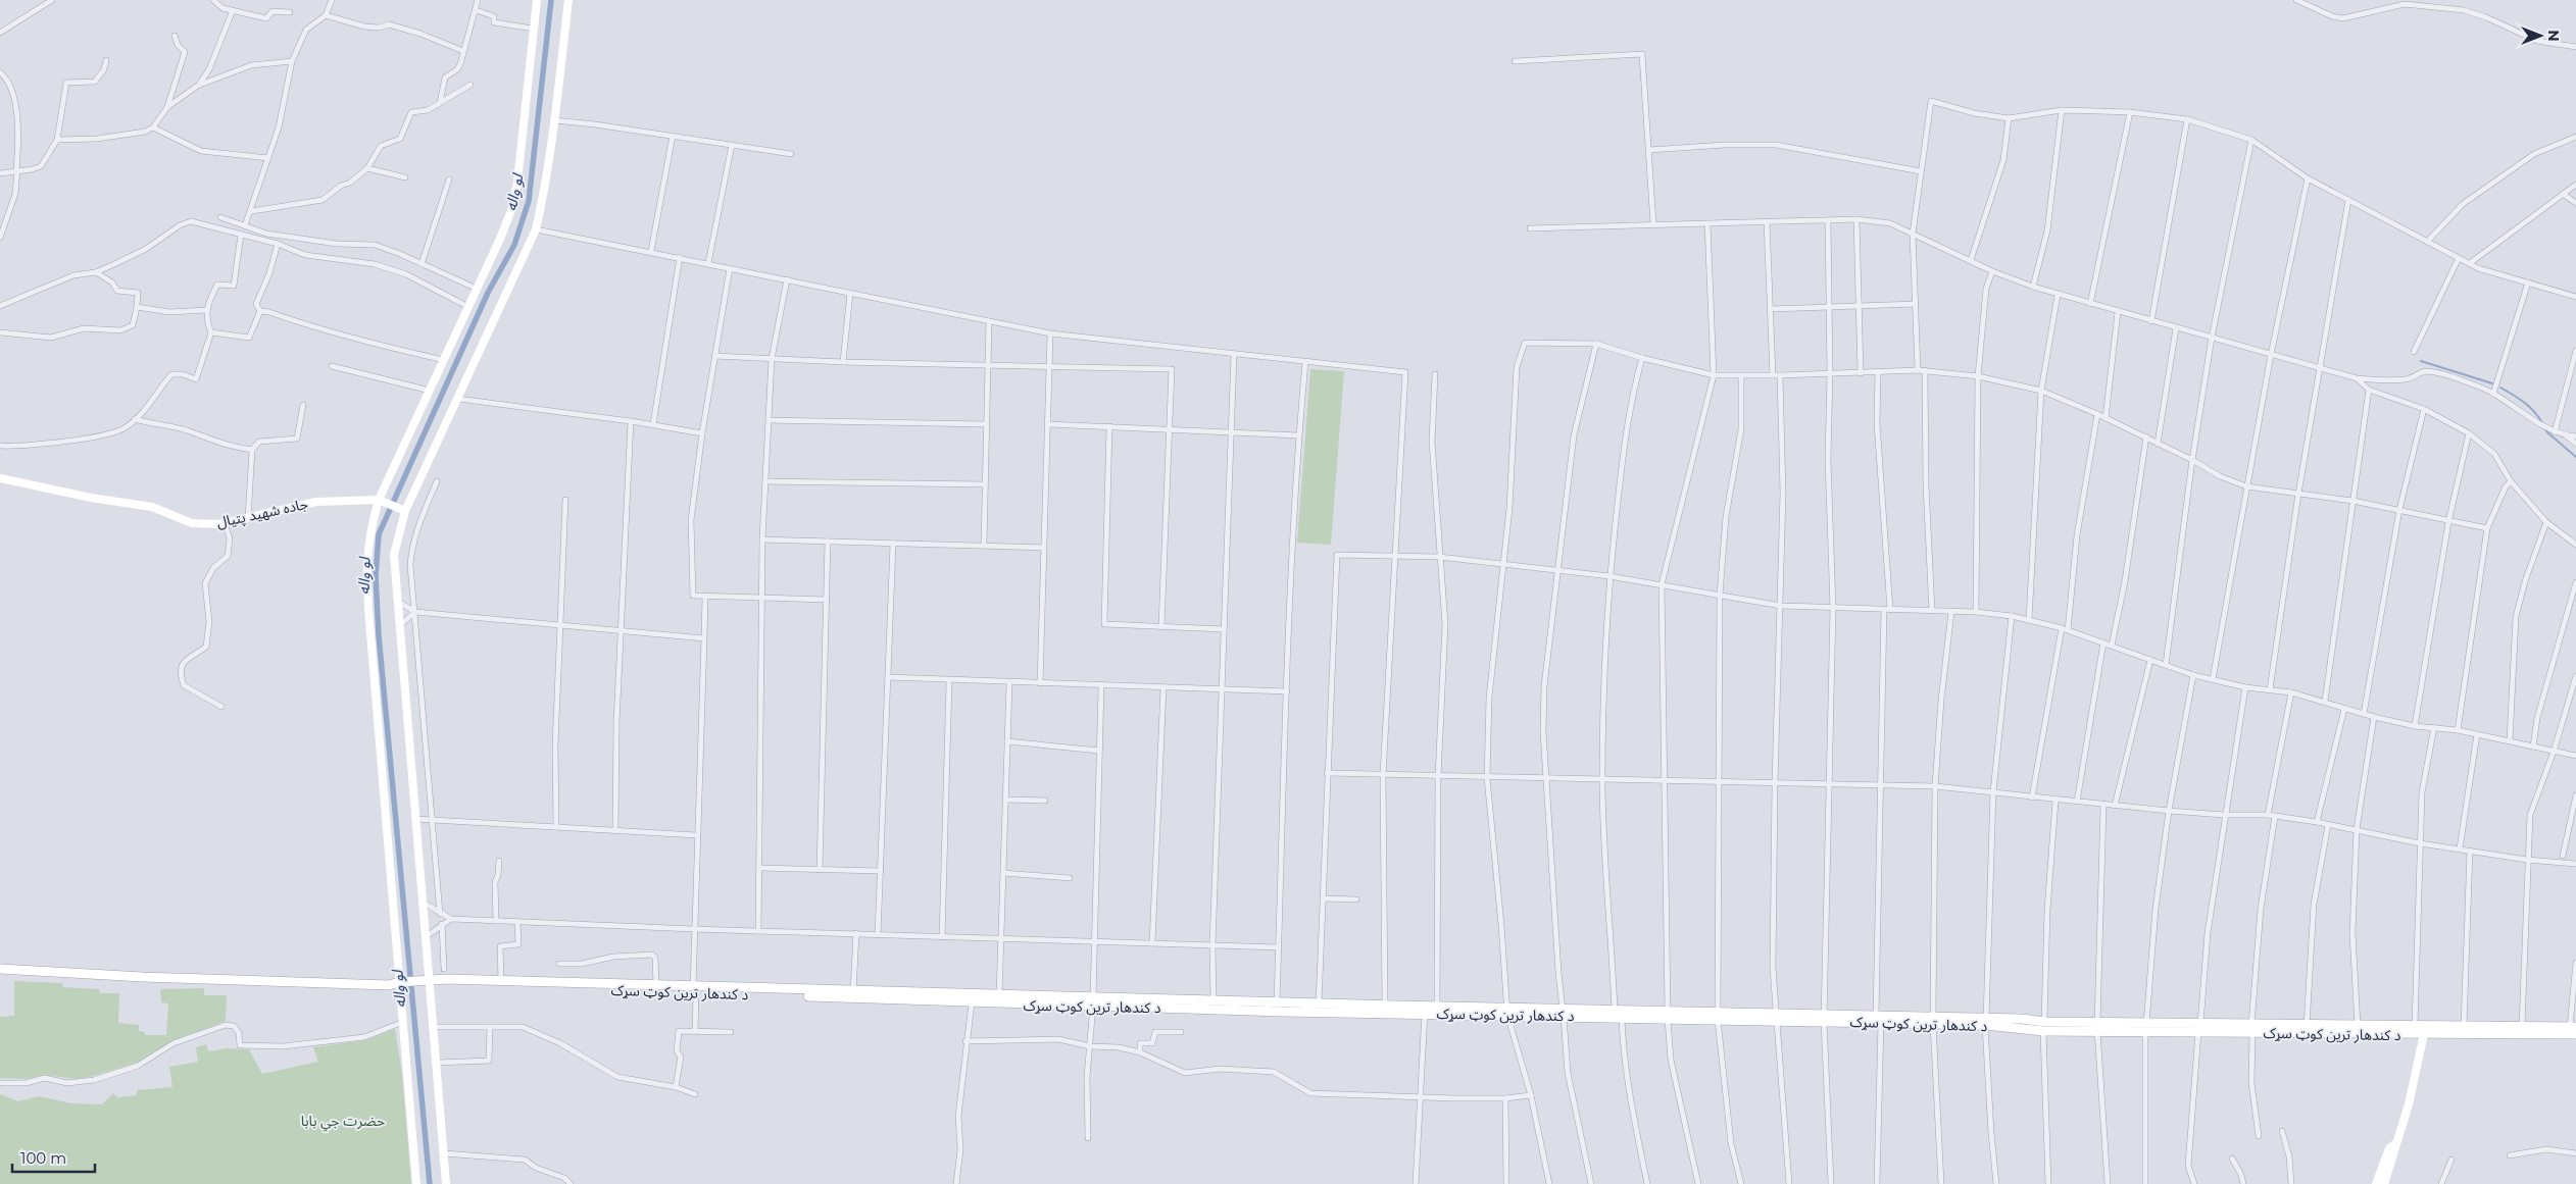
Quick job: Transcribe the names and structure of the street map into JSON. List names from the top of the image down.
{
  "streets": {
    "main road": ["د کندهار ترين کوټ سړک"],
    "street": ["جاده شهید پتیال"]
  },
  "water": ["لو واله"],
  "parks": ["حضرت جي بابا"],
  "scale_bar": "100 m",
  "north": "right"
}
